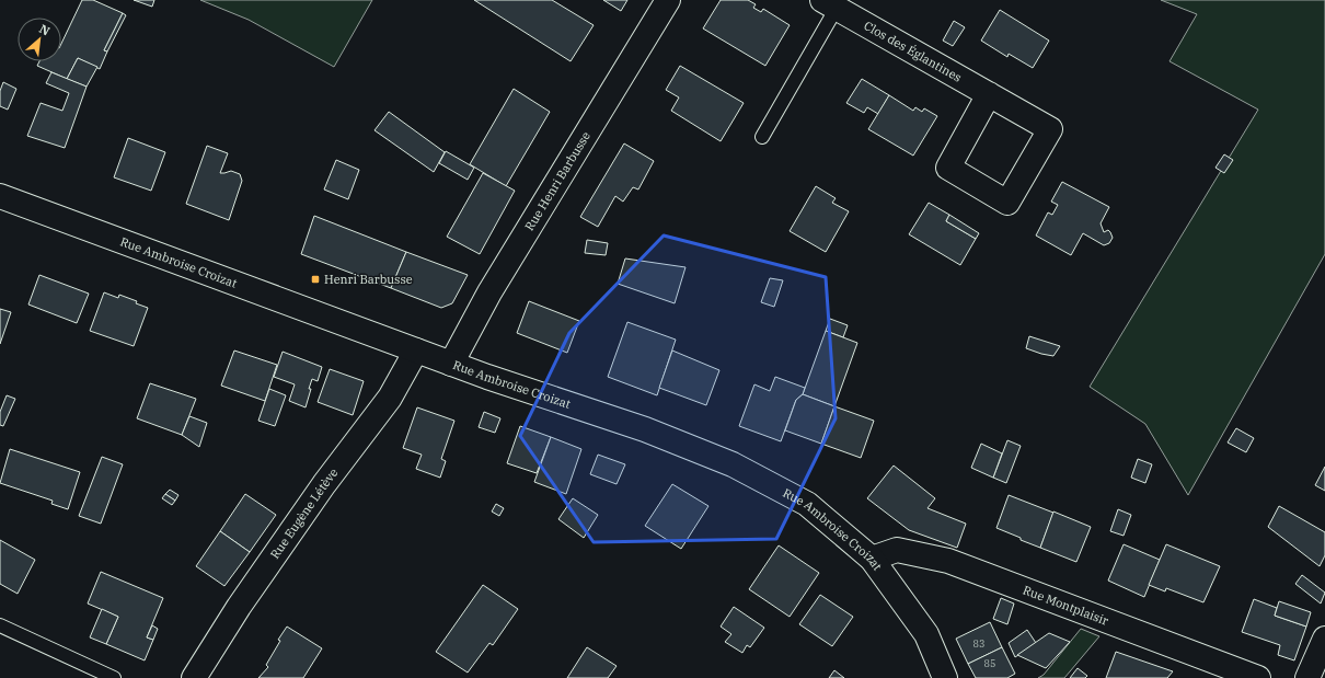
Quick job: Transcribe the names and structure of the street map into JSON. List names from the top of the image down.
{
  "streets": {
    "street": [
      "Clos des Églantines",
      "Rue Henri Barbusse",
      "Rue Ambroise Croizat",
      "Rue Eugène Létève",
      "Rue Montplaisir"
    ]
  },
  "crossings": [
    ["Rue Henri Barbusse", "Rue Ambroise Croizat"],
    ["Rue Ambroise Croizat", "Rue Eugène Létève"],
    ["Rue Ambroise Croizat", "Rue Montplaisir"]
  ],
  "places": {
    "transit": ["Henri Barbusse"]
  },
  "house_numbers": ["83", "85"],
  "north": "top right"
}
